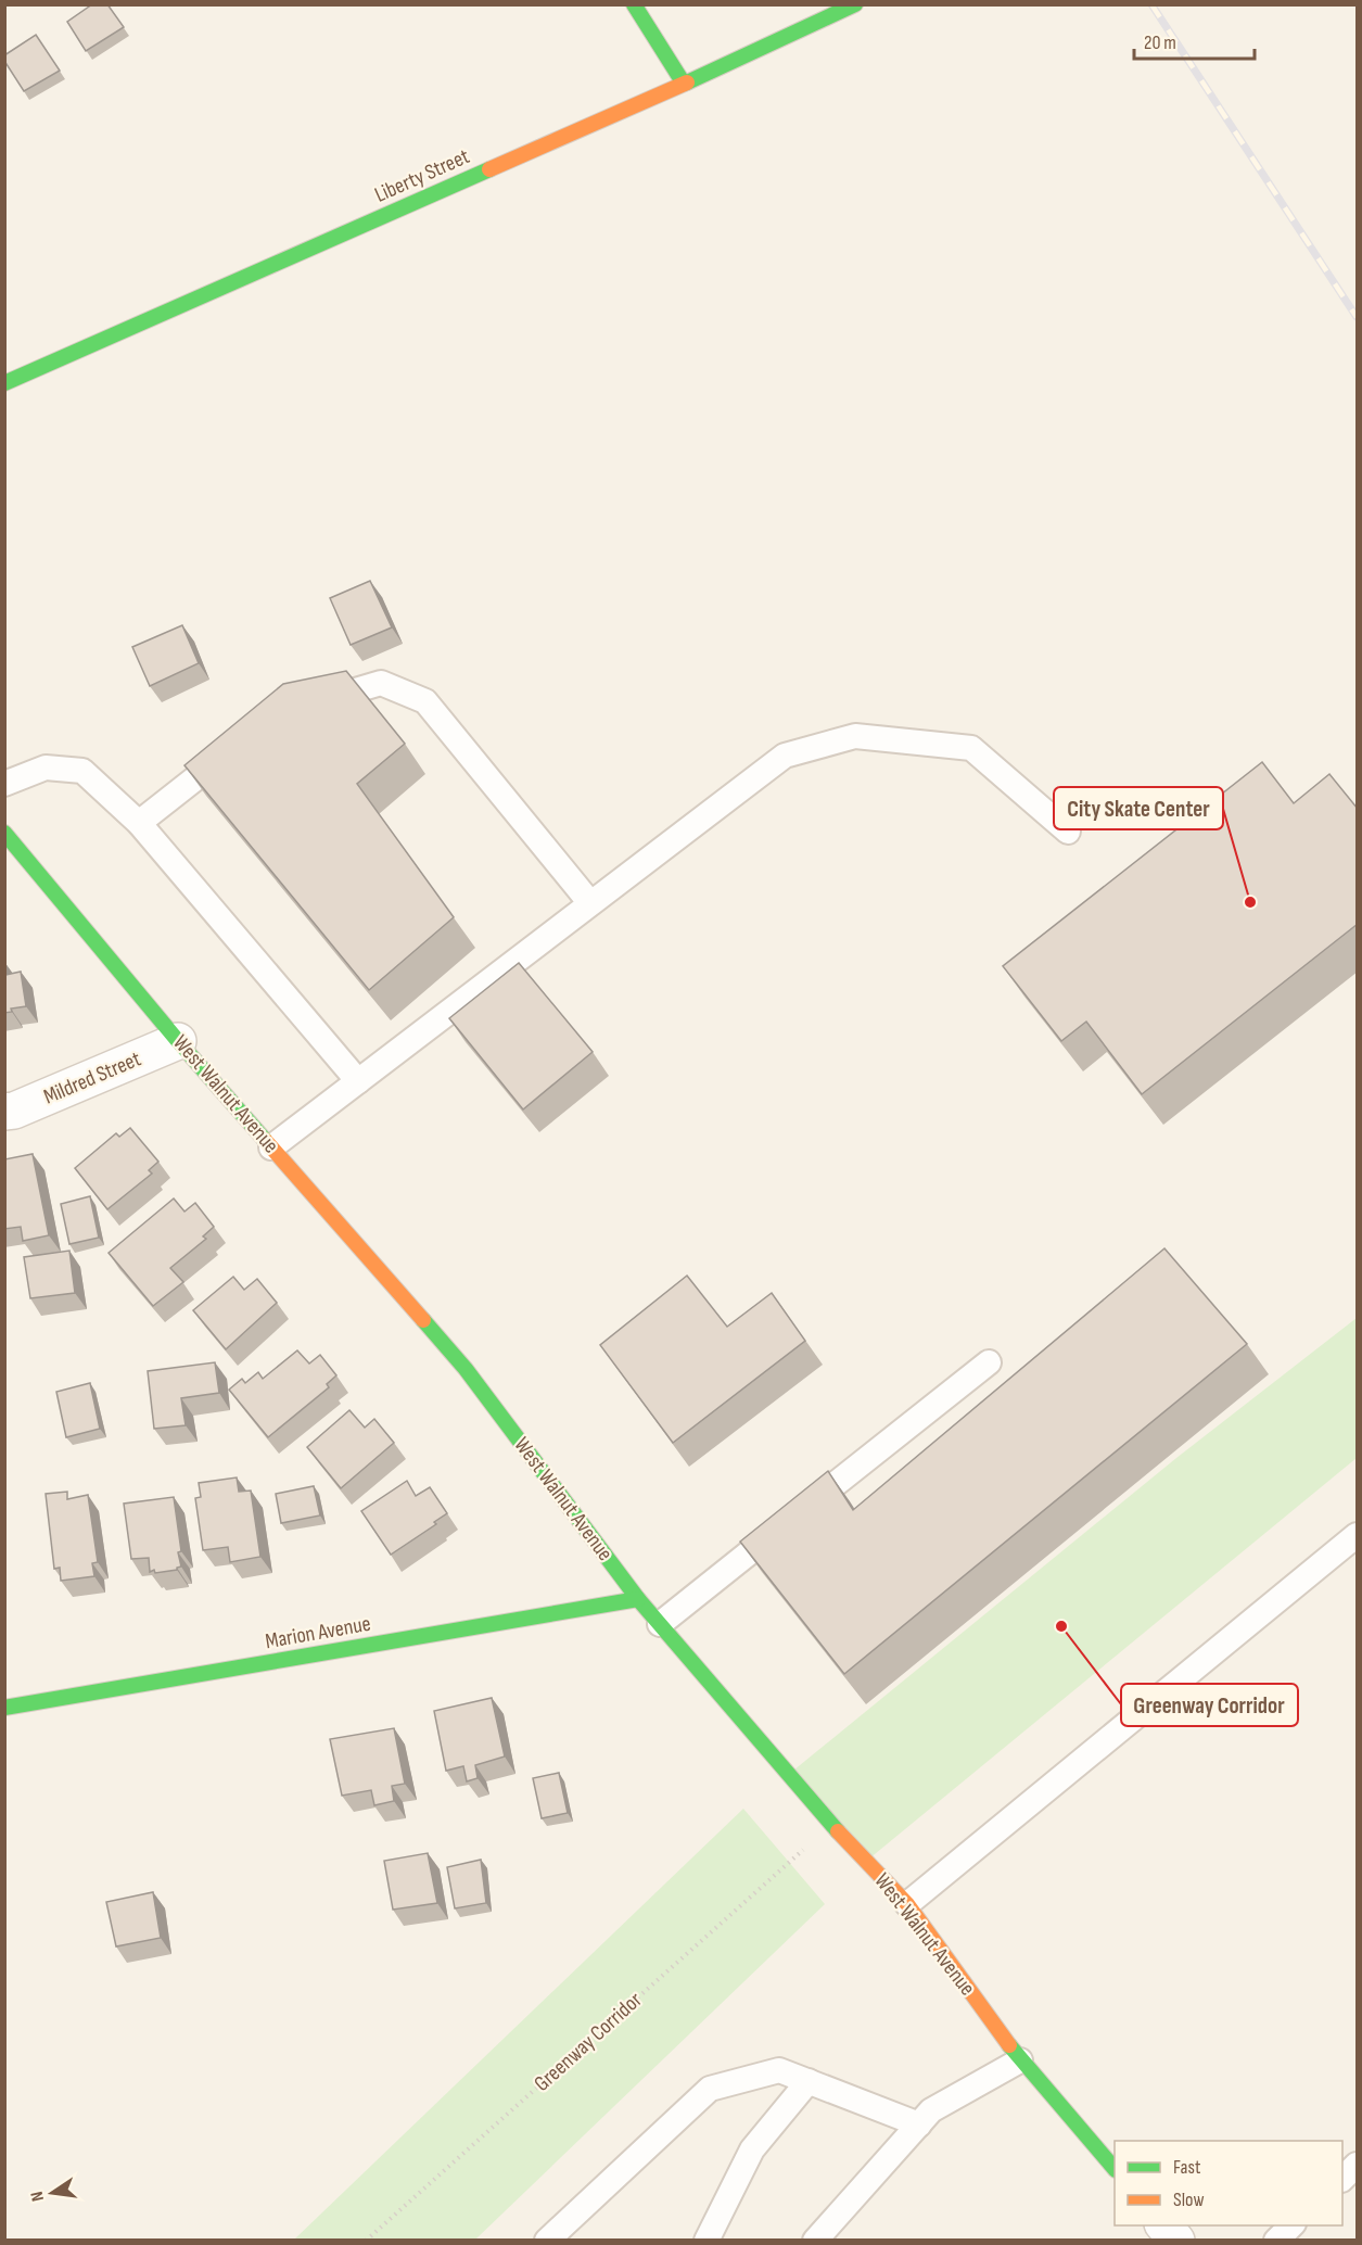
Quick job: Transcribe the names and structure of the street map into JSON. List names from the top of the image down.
{
  "streets": {
    "street": [
      "Liberty Street",
      "Mildred Street",
      "West Walnut Avenue",
      "Marion Avenue"
    ],
    "path": ["Greenway Corridor"]
  },
  "crossings": [
    ["Mildred Street", "West Walnut Avenue"],
    ["West Walnut Avenue", "Marion Avenue"]
  ],
  "places": ["City Skate Center", "Greenway Corridor"],
  "legend": ["Fast", "Slow"],
  "scale_bar": "20 m",
  "north": "left"
}
